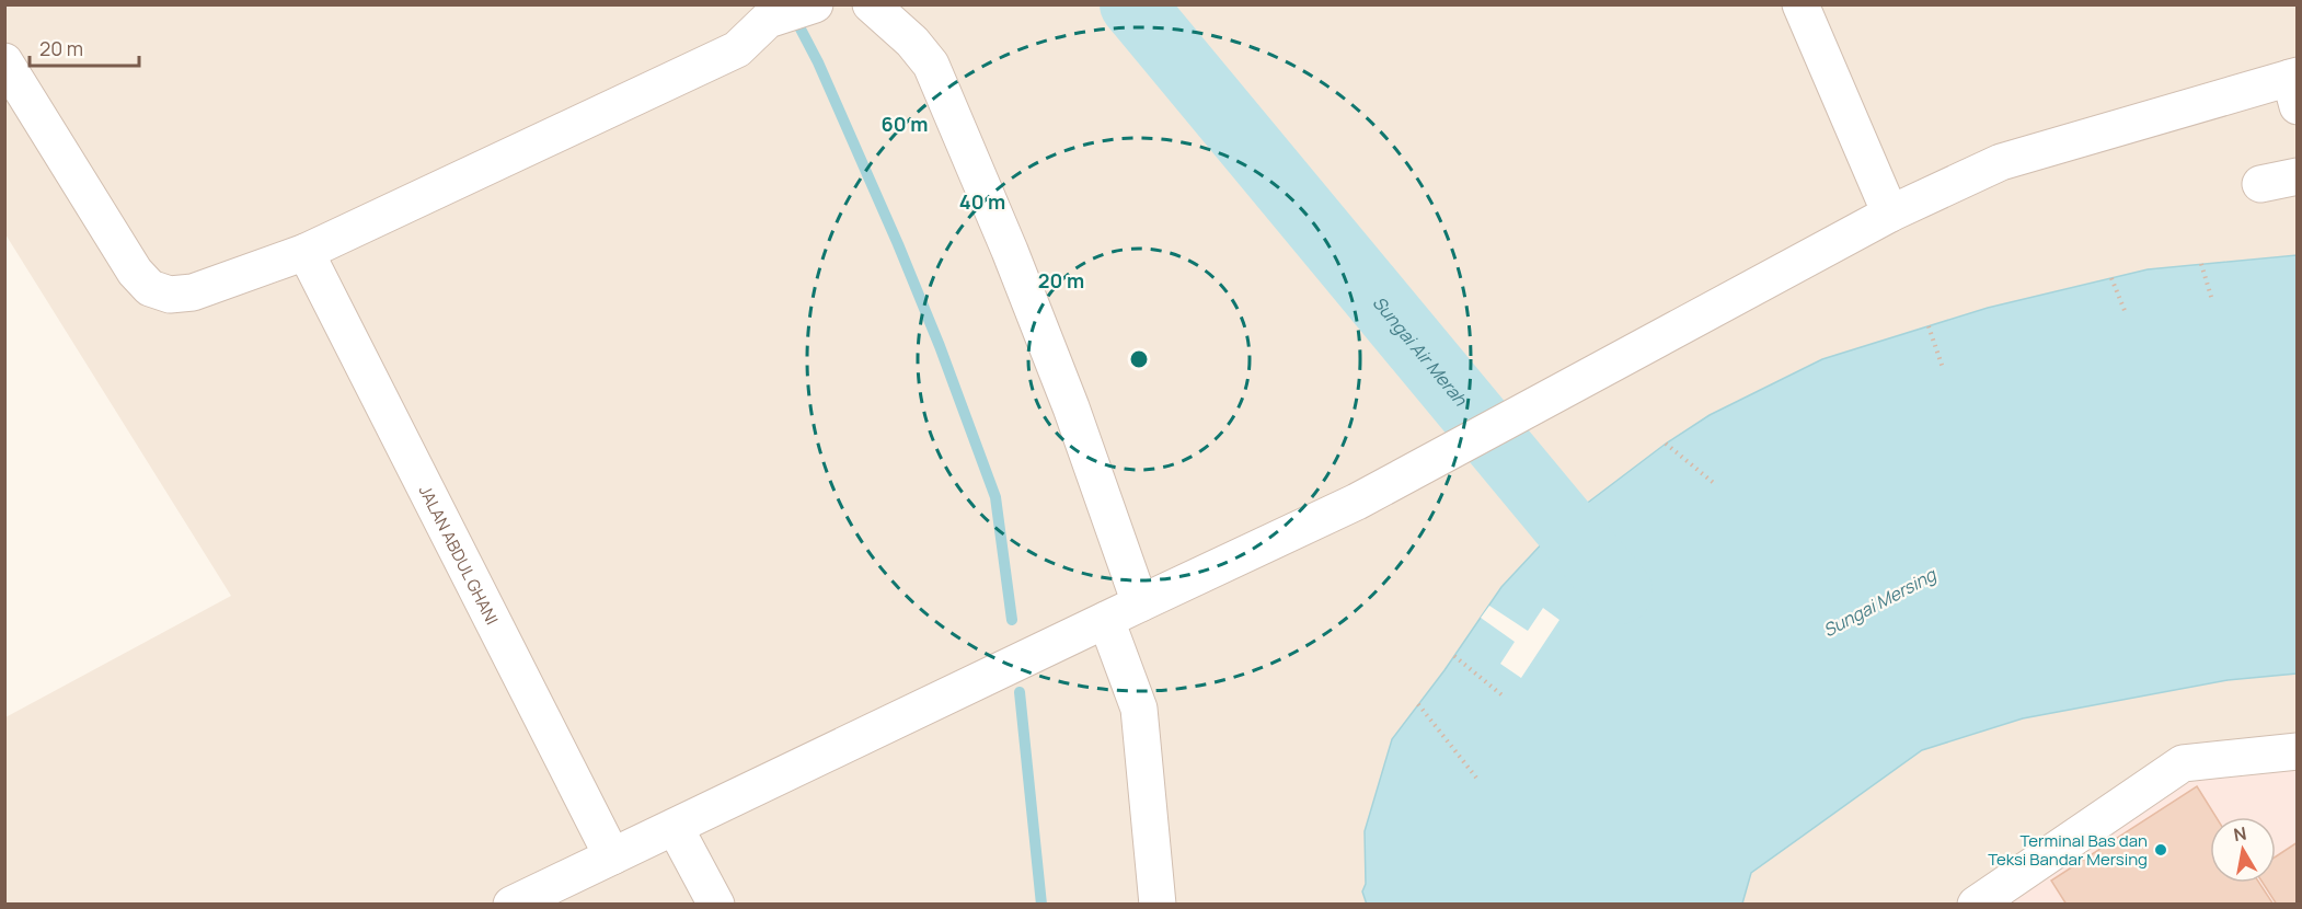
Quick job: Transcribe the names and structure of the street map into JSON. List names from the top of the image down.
{
  "streets": {
    "street": ["JALAN ABDUL GHANI"]
  },
  "water": ["Sungai Air Merah", "Sungai Mersing"],
  "places": ["Terminal Bas dan Teksi Bandar Mersing"],
  "scale_bar": "20 m",
  "north": "top",
  "rings": ["60 m", "40 m", "20 m"]
}
